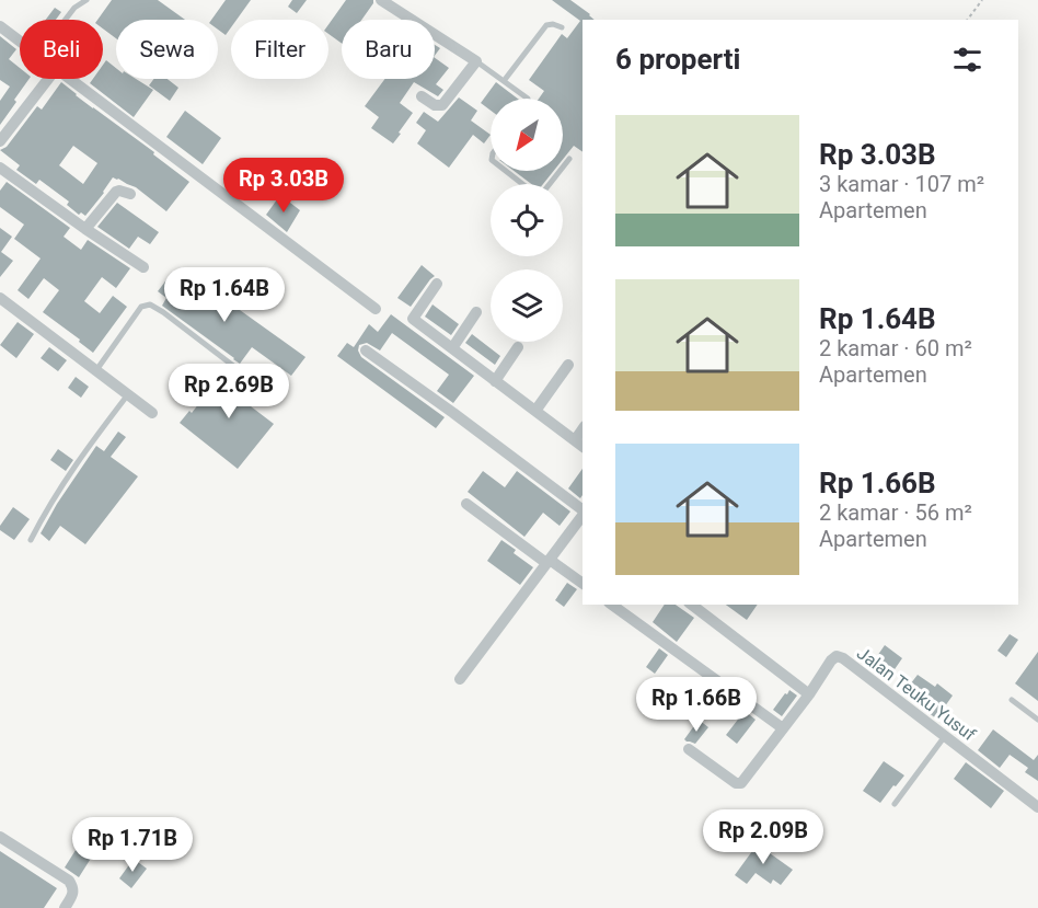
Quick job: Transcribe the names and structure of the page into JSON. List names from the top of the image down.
{
  "streets": {
    "street": ["Jalan Teuku Yusuf"]
  },
  "north": "bottom left",
  "page": {
    "chip": [
      "Beli",
      "Sewa",
      "Filter",
      "Baru"
    ],
    "heading": "6 properti",
    "list": [
      {
        "name": "Rp 3.03B",
        "note": "3 kamar · 107 m² · Apartemen"
      },
      {
        "name": "Rp 1.64B",
        "note": "2 kamar · 60 m² · Apartemen"
      },
      {
        "name": "Rp 1.66B",
        "note": "2 kamar · 56 m² · Apartemen"
      }
    ],
    "price": [
      "Rp 3.03B",
      "Rp 1.64B",
      "Rp 2.69B",
      "Rp 1.66B",
      "Rp 2.09B",
      "Rp 1.71B"
    ]
  }
}
